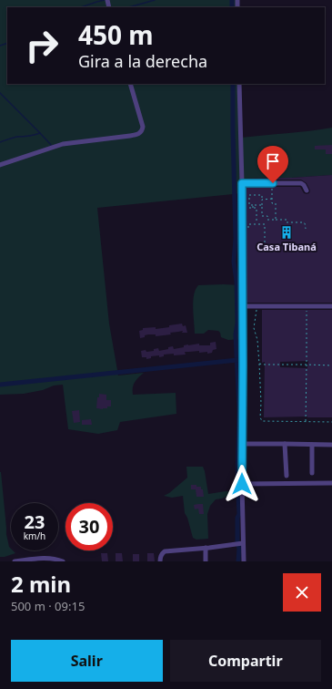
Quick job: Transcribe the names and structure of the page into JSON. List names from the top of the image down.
{
  "places": {
    "building": ["Casa Tibaná"]
  },
  "page": {
    "turn": ["450 m", "Gira a la derecha"],
    "speed": "23 km/h",
    "limit": "30",
    "heading": ["2 min", "500 m · 09:15"],
    "buttons": ["Salir", "Compartir"]
  }
}
